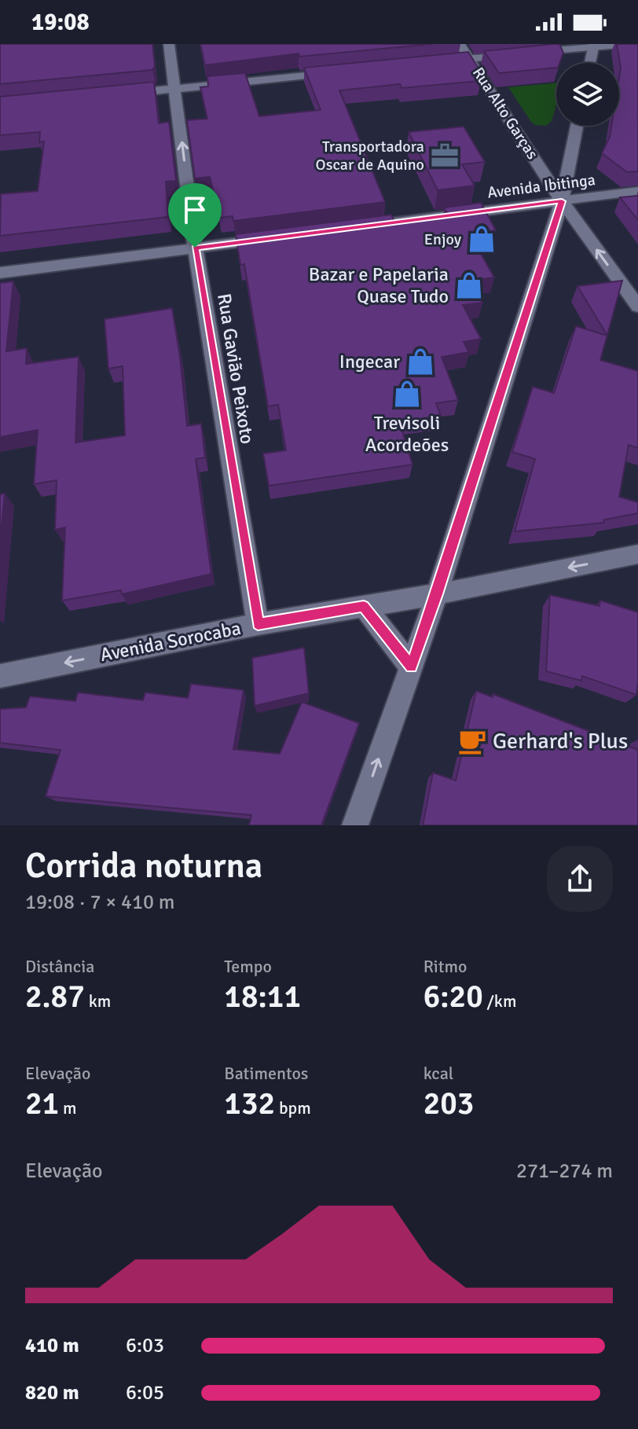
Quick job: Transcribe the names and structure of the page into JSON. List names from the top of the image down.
{
  "streets": {
    "street": [
      "Rua Alto Garças",
      "Avenida Ibitinga",
      "Rua Gavião Peixoto",
      "Avenida Sorocaba"
    ]
  },
  "crossings": [
    ["Rua Alto Garças", "Avenida Ibitinga"],
    ["Rua Gavião Peixoto", "Avenida Sorocaba"]
  ],
  "one_way": ["Rua Alto Garças", "Avenida Sorocaba"],
  "places": {
    "office": ["Transportadora Oscar de Aquino"],
    "shop": [
      "Enjoy",
      "Bazar e Papelaria Quase Tudo",
      "Ingecar",
      "Trevisoli Acordeões"
    ],
    "cafe": ["Gerhard's Plus"]
  },
  "page": {
    "status": "19:08",
    "heading": ["Corrida noturna", "19:08 · 7 × 410 m"],
    "stats": [
      ["Distância", "2.87 km"],
      ["Tempo", "18:11"],
      ["Ritmo", "6:20 /km"],
      ["Elevação", "21 m"],
      ["Batimentos", "132 bpm"],
      ["kcal", "203"]
    ],
    "chart": ["Elevação", "271–274 m"],
    "list": [
      {
        "name": "410 m",
        "note": "6:03"
      },
      {
        "name": "820 m",
        "note": "6:05"
      }
    ]
  }
}
